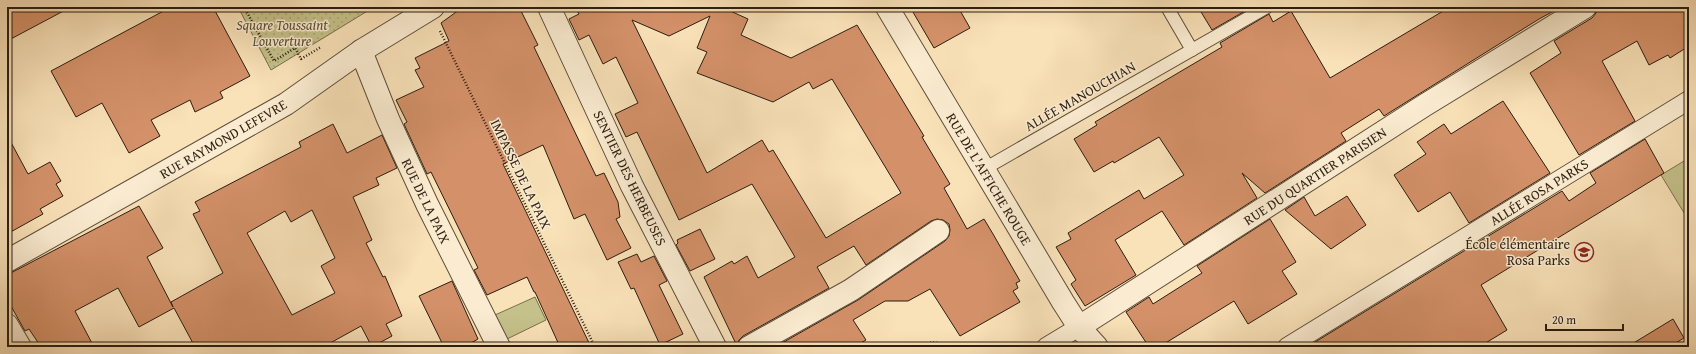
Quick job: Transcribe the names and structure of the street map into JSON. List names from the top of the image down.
{
  "streets": {
    "street": [
      "RUE RAYMOND LEFEVRE",
      "RUE DU QUARTIER PARISIEN",
      "SENTIER DES HERBEUSES",
      "RUE DE L'AFFICHE ROUGE",
      "ALLÉE ROSA PARKS",
      "RUE DE LA PAIX"
    ],
    "lane": ["ALLÉE MANOUCHIAN"],
    "path": ["IMPASSE DE LA PAIX"]
  },
  "crossings": [
    ["ALLÉE MANOUCHIAN", "RUE DE L'AFFICHE ROUGE"],
    ["RUE RAYMOND LEFEVRE", "IMPASSE DE LA PAIX"],
    ["RUE RAYMOND LEFEVRE", "RUE DE LA PAIX"],
    ["RUE DU QUARTIER PARISIEN", "RUE DE L'AFFICHE ROUGE"]
  ],
  "parks": ["Square Toussaint Louverture"],
  "places": {
    "school or university": ["École élémentaire Rosa Parks"]
  },
  "scale_bar": "20 m"
}
